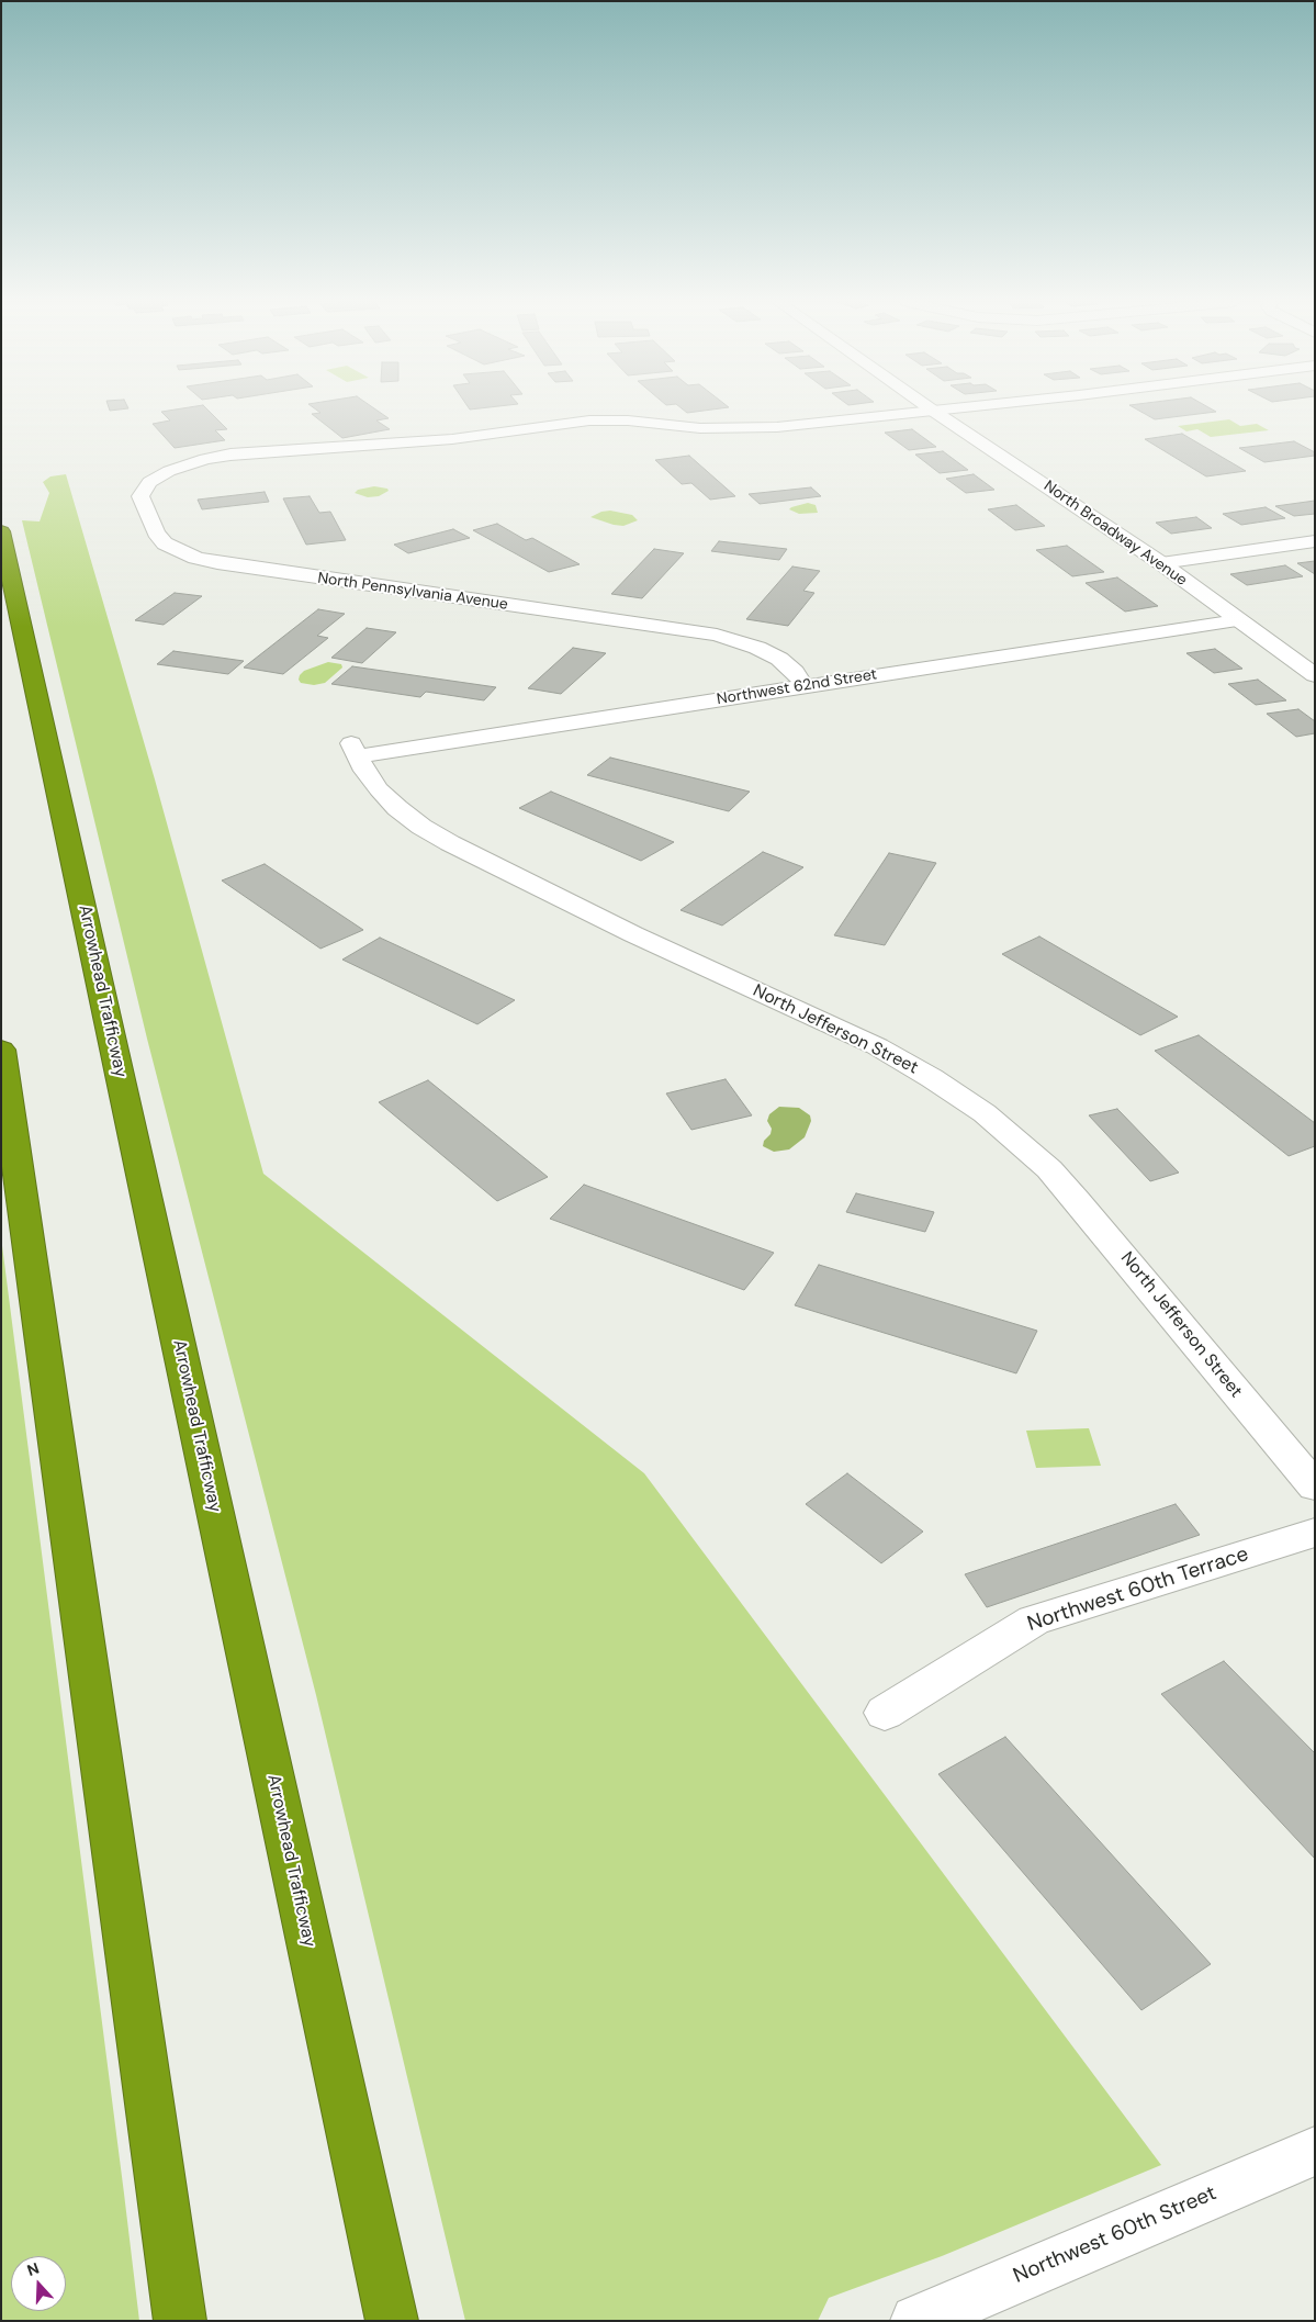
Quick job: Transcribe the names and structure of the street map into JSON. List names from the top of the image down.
{
  "streets": {
    "highway": ["Arrowhead Trafficway"],
    "street": [
      "North Broadway Avenue",
      "North Pennsylvania Avenue",
      "Northwest 62nd Street",
      "North Jefferson Street",
      "Northwest 60th Terrace",
      "Northwest 60th Street"
    ]
  },
  "crossings": [
    ["North Broadway Avenue", "North Pennsylvania Avenue"],
    ["North Broadway Avenue", "Northwest 62nd Street"],
    ["North Pennsylvania Avenue", "Northwest 62nd Street"],
    ["Northwest 62nd Street", "North Jefferson Street"]
  ],
  "north": "top"
}
